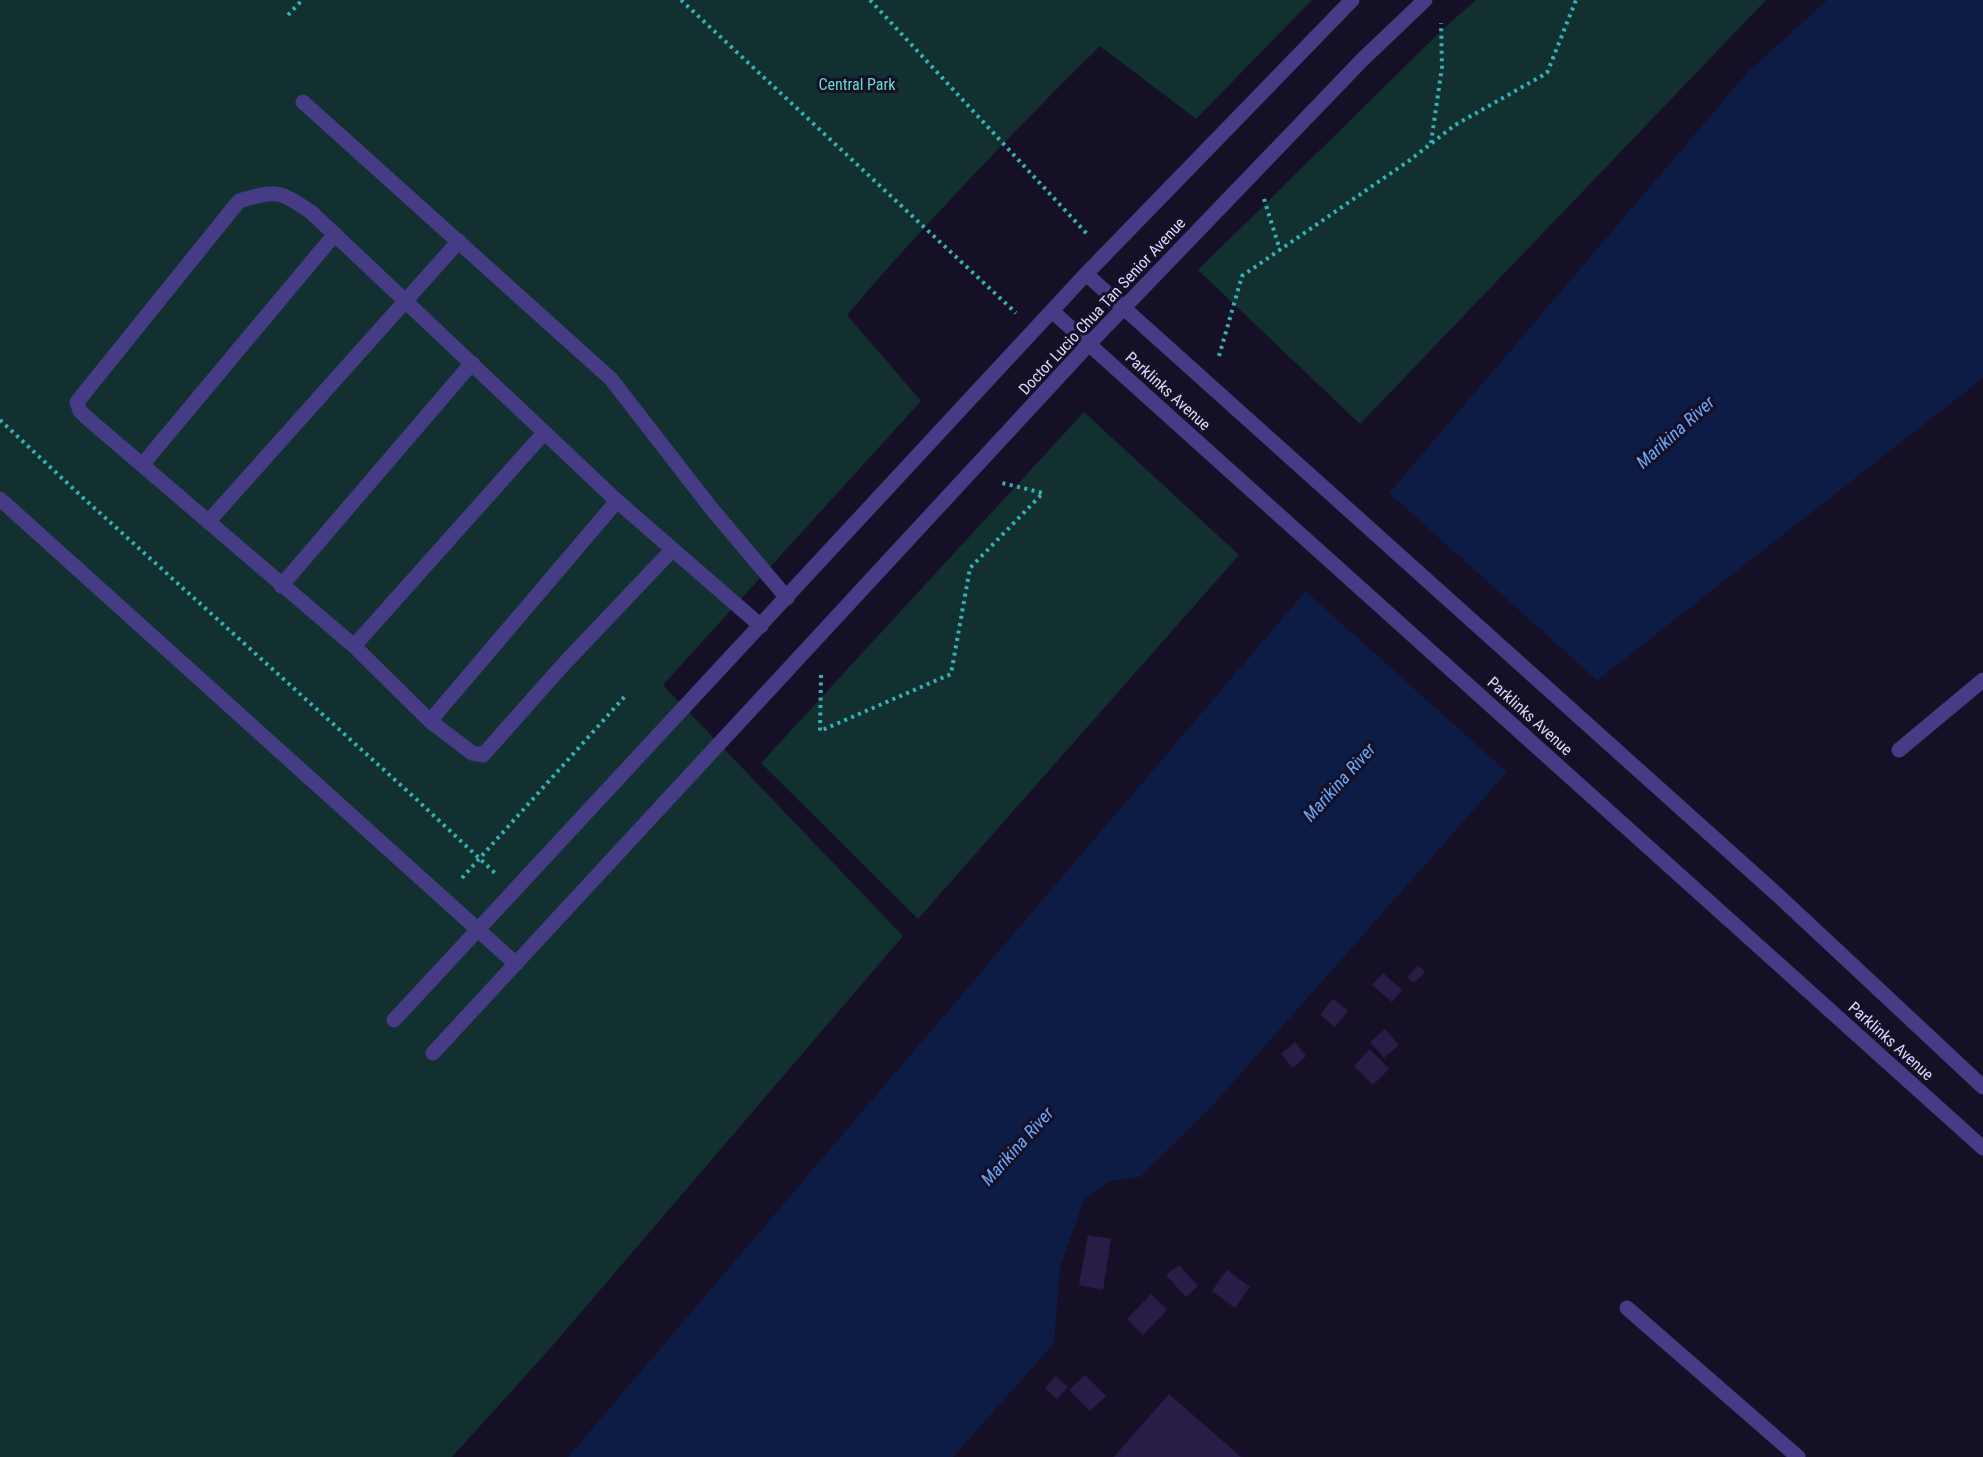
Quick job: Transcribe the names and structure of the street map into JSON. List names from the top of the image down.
{
  "streets": {
    "lane": ["Doctor Lucio Chua Tan Senior Avenue", "Parklinks Avenue"]
  },
  "crossings": [
    ["Doctor Lucio Chua Tan Senior Avenue", "Parklinks Avenue"]
  ],
  "water": ["Marikina River"],
  "parks": ["Central Park"]
}
